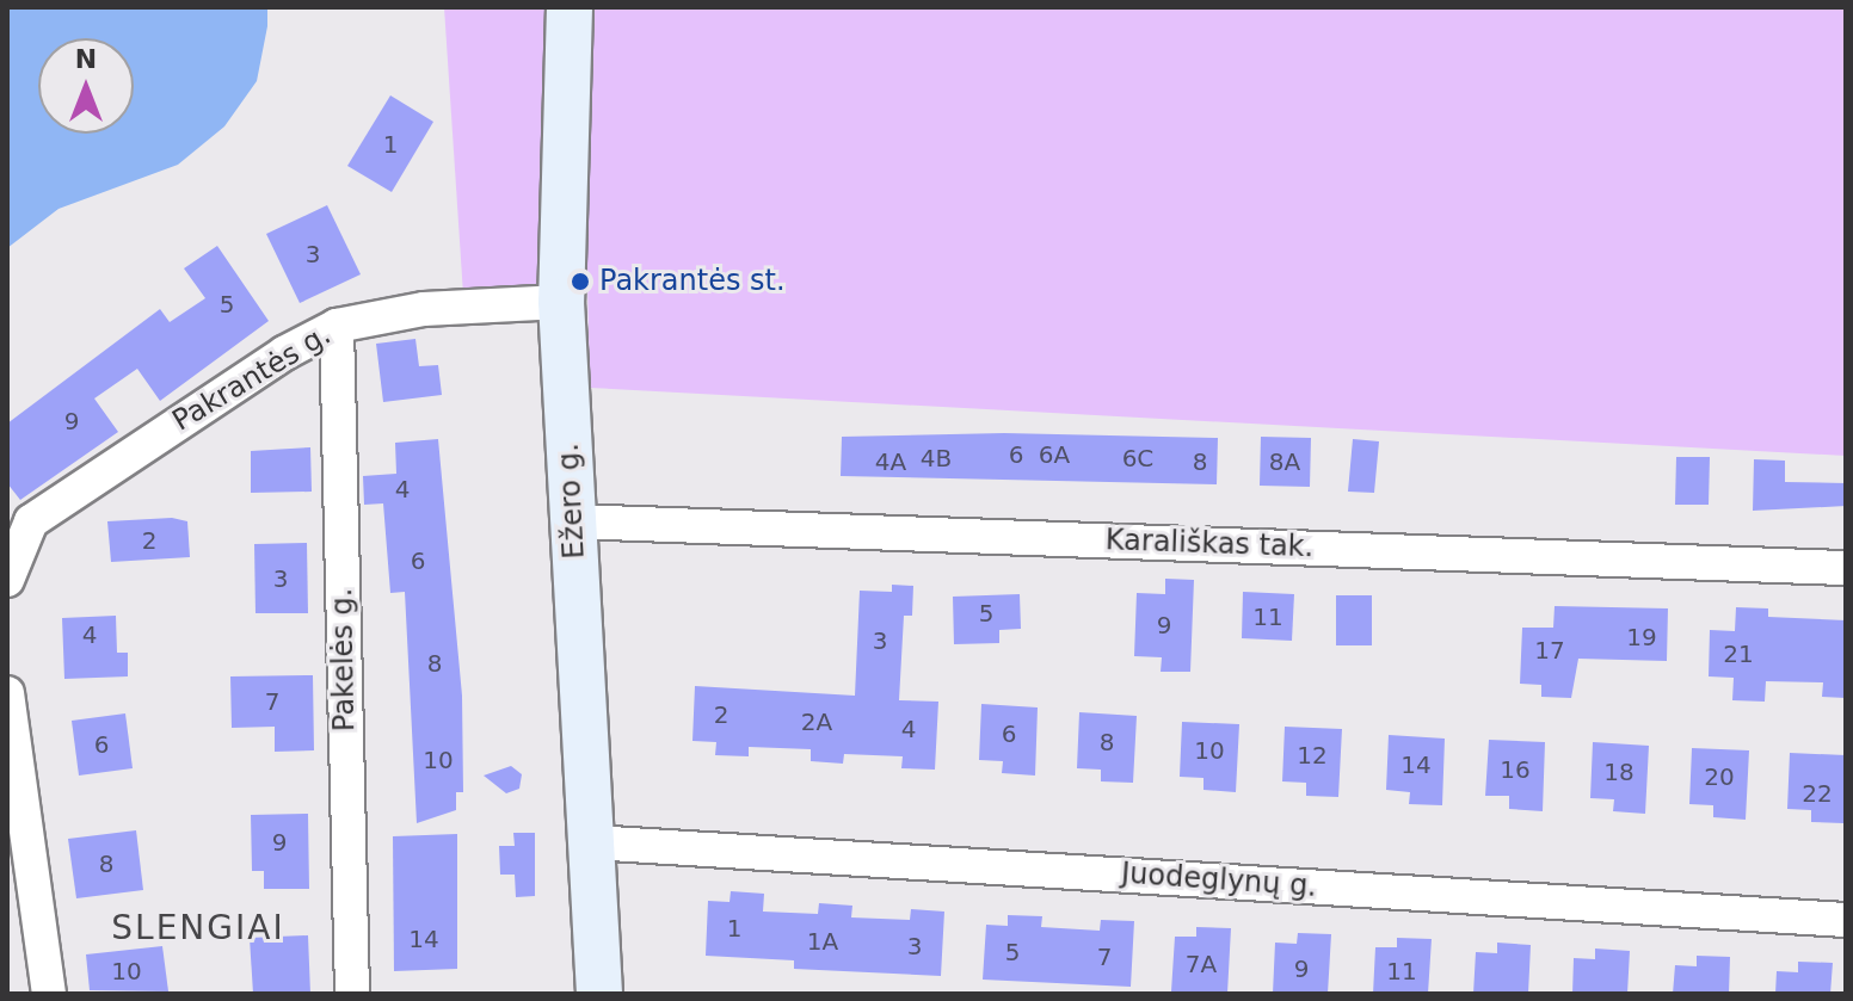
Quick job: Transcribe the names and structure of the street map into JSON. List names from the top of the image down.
{
  "streets": {
    "main road": ["Ežero g."],
    "street": [
      "Pakrantės g.",
      "Karališkas tak.",
      "Pakelės g.",
      "Juodeglynų g."
    ]
  },
  "crossings": [
    ["Pakrantės g.", "Ežero g."],
    ["Pakrantės g.", "Pakelės g."],
    ["Ežero g.", "Karališkas tak."],
    ["Ežero g.", "Juodeglynų g."]
  ],
  "districts": ["SLENGIAI"],
  "places": ["Pakrantės st."],
  "house_numbers": [
    "1",
    "3",
    "5",
    "9",
    "6",
    "6A",
    "4B",
    "6C",
    "4A",
    "8",
    "8A",
    "4",
    "2",
    "6",
    "3",
    "5",
    "11",
    "9",
    "4",
    "19",
    "3",
    "17",
    "21",
    "8",
    "7",
    "2",
    "2A",
    "4",
    "6",
    "8",
    "6",
    "10",
    "12",
    "10",
    "14",
    "16",
    "18",
    "20",
    "22",
    "9",
    "8",
    "1",
    "14",
    "1A",
    "3",
    "5",
    "7",
    "7A",
    "9",
    "10",
    "11"
  ],
  "north": "top"
}
